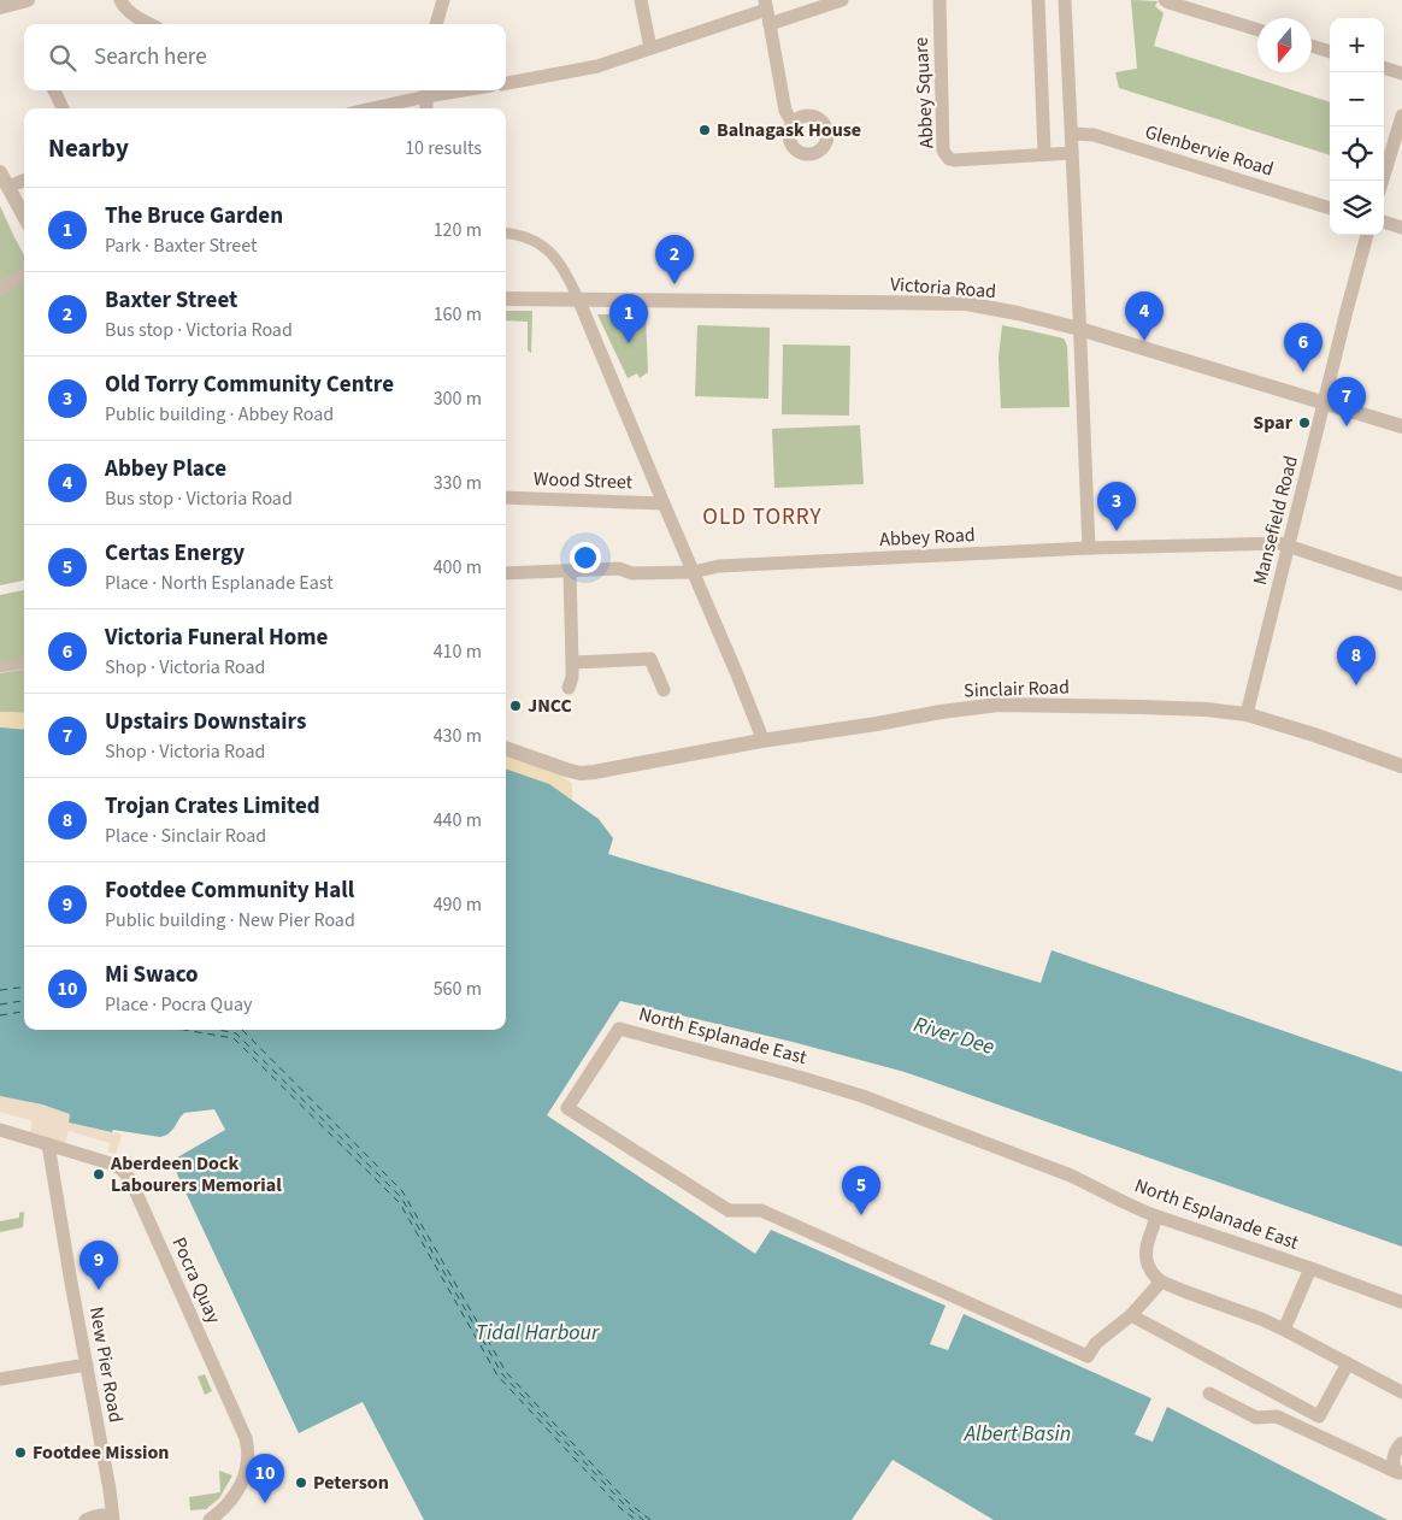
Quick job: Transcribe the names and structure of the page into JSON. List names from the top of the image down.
{
  "streets": {
    "street": [
      "Abbey Square",
      "Glenbervie Road",
      "Victoria Road",
      "Wood Street",
      "Mansefield Road",
      "Abbey Road",
      "Sinclair Road",
      "North Esplanade East",
      "Pocra Quay",
      "New Pier Road"
    ]
  },
  "crossings": [
    ["Victoria Road", "Mansefield Road"],
    ["Mansefield Road", "Abbey Road"],
    ["Mansefield Road", "Sinclair Road"],
    ["Pocra Quay", "New Pier Road"]
  ],
  "districts": ["OLD TORRY"],
  "water": ["River Dee", "Tidal Harbour", "Albert Basin"],
  "places": [
    "Balnagask House",
    "Spar",
    "JNCC",
    "Aberdeen Dock Labourers Memorial",
    "Footdee Mission",
    "Peterson"
  ],
  "north": "bottom",
  "page": {
    "map_buttons": ["+", "−"],
    "search": "Search here",
    "heading": ["Nearby", "10 results"],
    "list": [
      {
        "mark": "1",
        "name": "The Bruce Garden",
        "note": "Park · Baxter Street",
        "value": "120 m"
      },
      {
        "mark": "2",
        "name": "Baxter Street",
        "note": "Bus stop · Victoria Road",
        "value": "160 m"
      },
      {
        "mark": "3",
        "name": "Old Torry Community Centre",
        "note": "Public building · Abbey Road",
        "value": "300 m"
      },
      {
        "mark": "4",
        "name": "Abbey Place",
        "note": "Bus stop · Victoria Road",
        "value": "330 m"
      },
      {
        "mark": "5",
        "name": "Certas Energy",
        "note": "Place · North Esplanade East",
        "value": "400 m"
      },
      {
        "mark": "6",
        "name": "Victoria Funeral Home",
        "note": "Shop · Victoria Road",
        "value": "410 m"
      },
      {
        "mark": "7",
        "name": "Upstairs Downstairs",
        "note": "Shop · Victoria Road",
        "value": "430 m"
      },
      {
        "mark": "8",
        "name": "Trojan Crates Limited",
        "note": "Place · Sinclair Road",
        "value": "440 m"
      },
      {
        "mark": "9",
        "name": "Footdee Community Hall",
        "note": "Public building · New Pier Road",
        "value": "490 m"
      },
      {
        "mark": "10",
        "name": "Mi Swaco",
        "note": "Place · Pocra Quay",
        "value": "560 m"
      }
    ],
    "pins": [
      "2",
      "4",
      "1",
      "6",
      "7",
      "3",
      "8",
      "5",
      "9",
      "10"
    ]
  }
}
